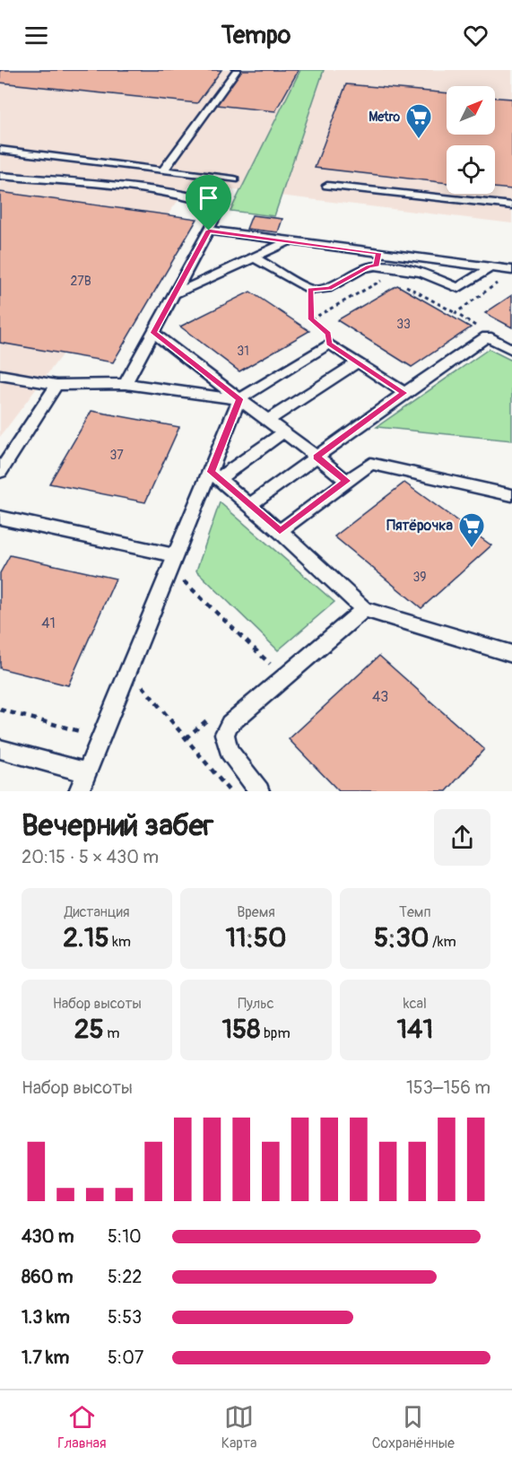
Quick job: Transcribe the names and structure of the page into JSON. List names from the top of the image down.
{
  "places": {
    "supermarket": ["Metro", "Пятёрочка"]
  },
  "house_numbers": [
    "27В",
    "33",
    "31",
    "37",
    "39",
    "41",
    "43"
  ],
  "north": "top right",
  "page": {
    "header": "Tempo",
    "heading": ["Вечерний забег", "20:15 · 5 × 430 m"],
    "stats": [
      ["Дистанция", "2.15 km"],
      ["Время", "11:50"],
      ["Темп", "5:30 /km"],
      ["Набор высоты", "25 m"],
      ["Пульс", "158 bpm"],
      ["kcal", "141"]
    ],
    "chart": ["Набор высоты", "153–156 m"],
    "list": [
      {
        "name": "430 m",
        "note": "5:10"
      },
      {
        "name": "860 m",
        "note": "5:22"
      },
      {
        "name": "1.3 km",
        "note": "5:53"
      },
      {
        "name": "1.7 km",
        "note": "5:07"
      }
    ],
    "tabs": ["Главная", "Карта", "Сохранённые"]
  }
}
